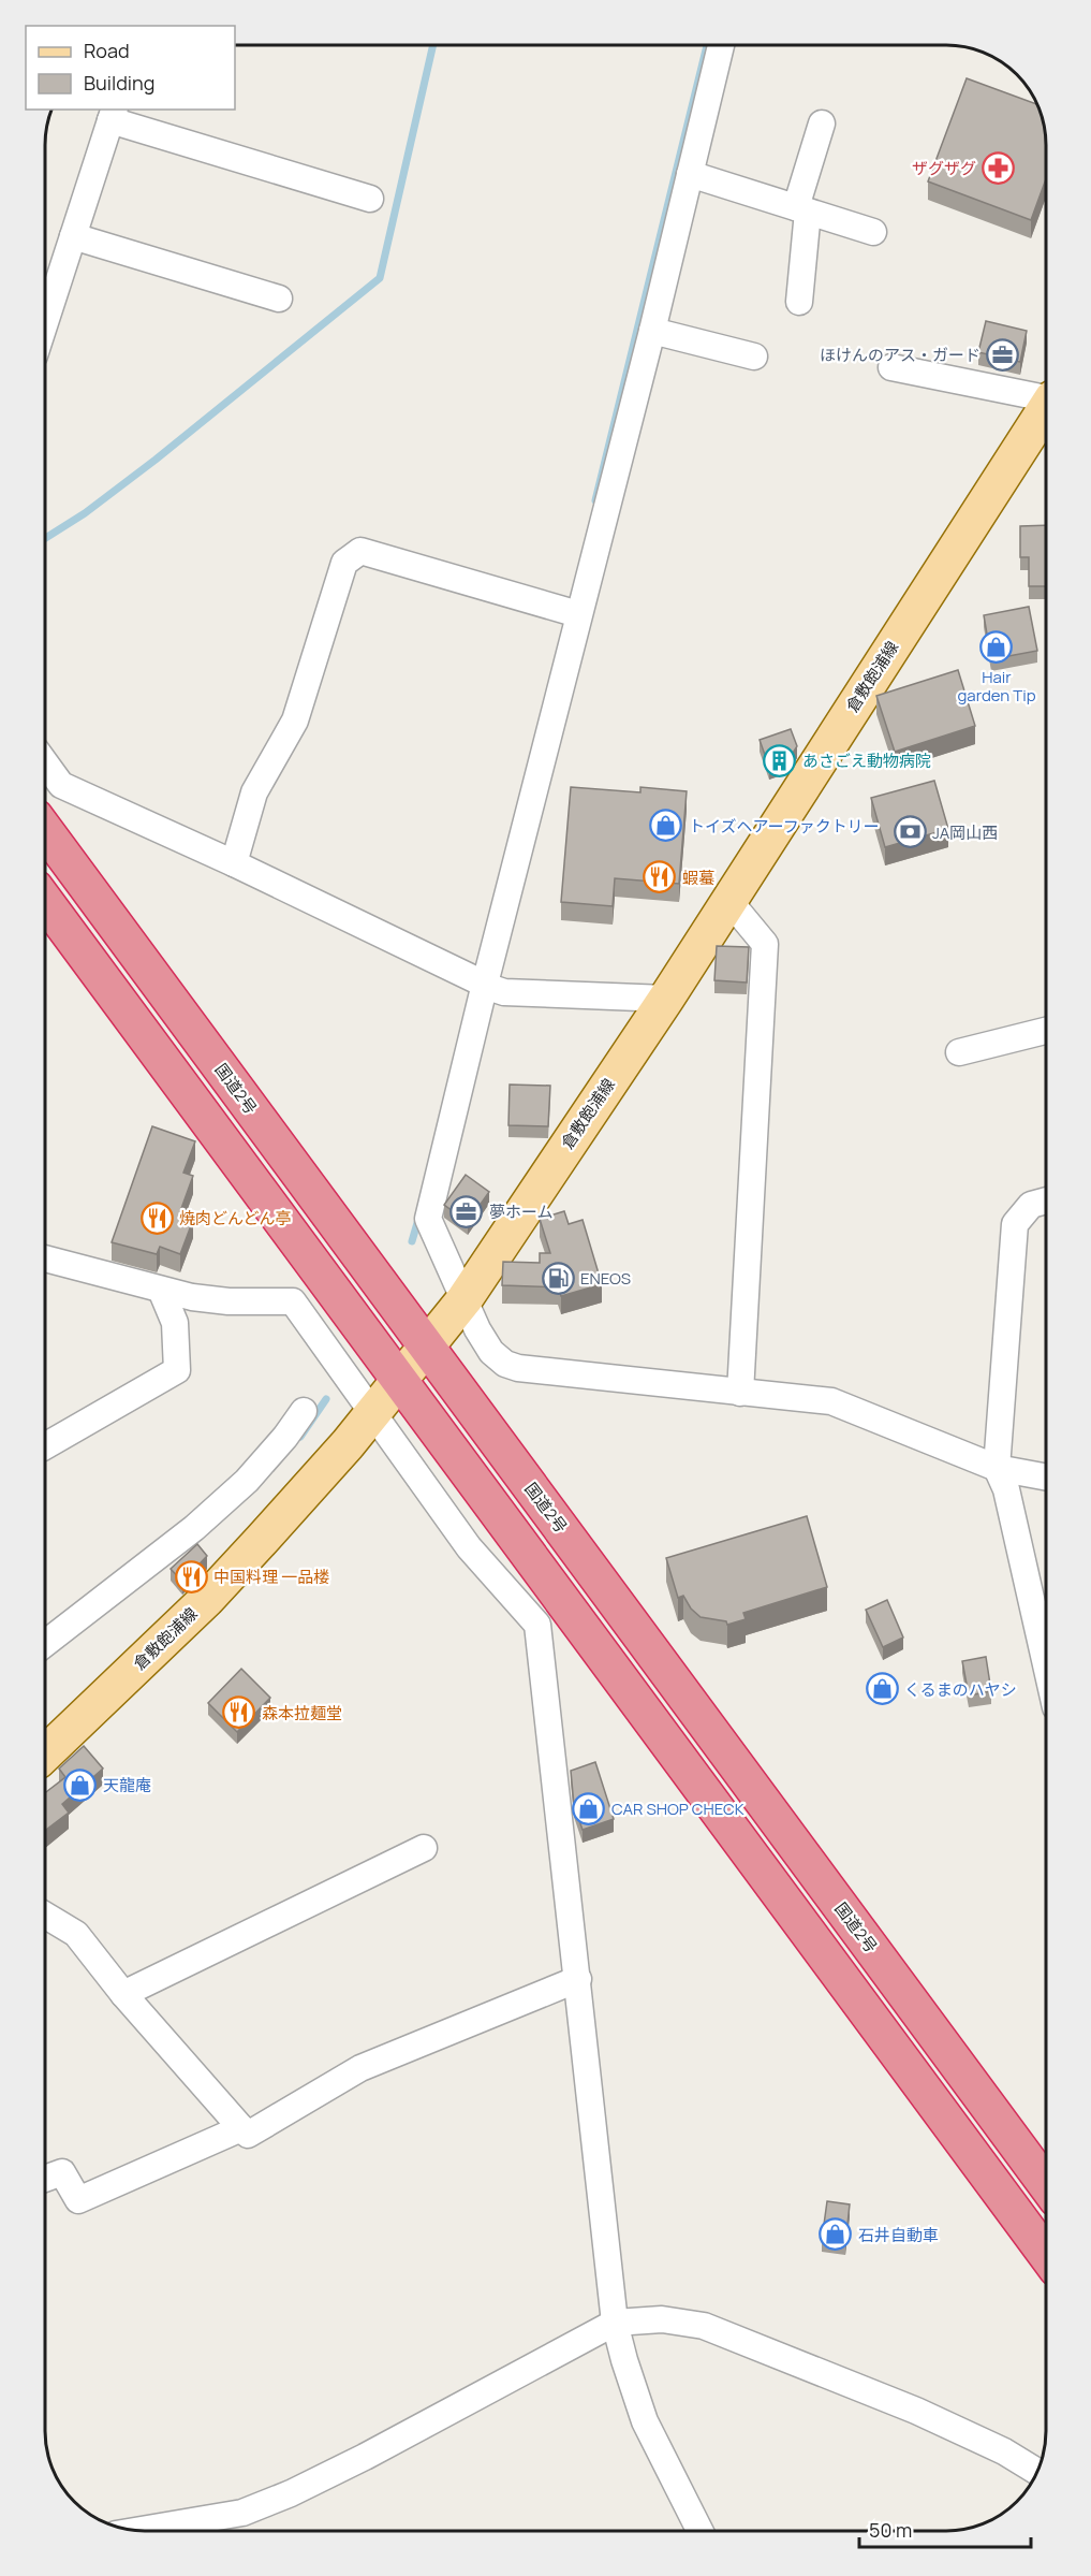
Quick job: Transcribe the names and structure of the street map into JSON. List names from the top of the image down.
{
  "streets": {
    "highway": ["国道2号"],
    "main road": ["倉敷飽浦線"]
  },
  "crossings": [
    ["倉敷飽浦線", "国道2号"]
  ],
  "places": {
    "pharmacy": ["ザグザグ"],
    "office": ["ほけんのアス・ガード", "夢ホーム"],
    "shop": [
      "Hair garden Tip",
      "トイズヘアーファクトリー",
      "くるまのハヤシ",
      "天龍庵",
      "CAR SHOP CHECK",
      "石井自動車"
    ],
    "building": ["あさごえ動物病院"],
    "bank": ["JA岡山西"],
    "restaurant": [
      "蝦蟇",
      "焼肉どんどん亭",
      "中国料理 一品楼",
      "森本拉麺堂"
    ],
    "fuel station": ["ENEOS"]
  },
  "legend": ["Road", "Building"],
  "scale_bar": "50 m"
}
